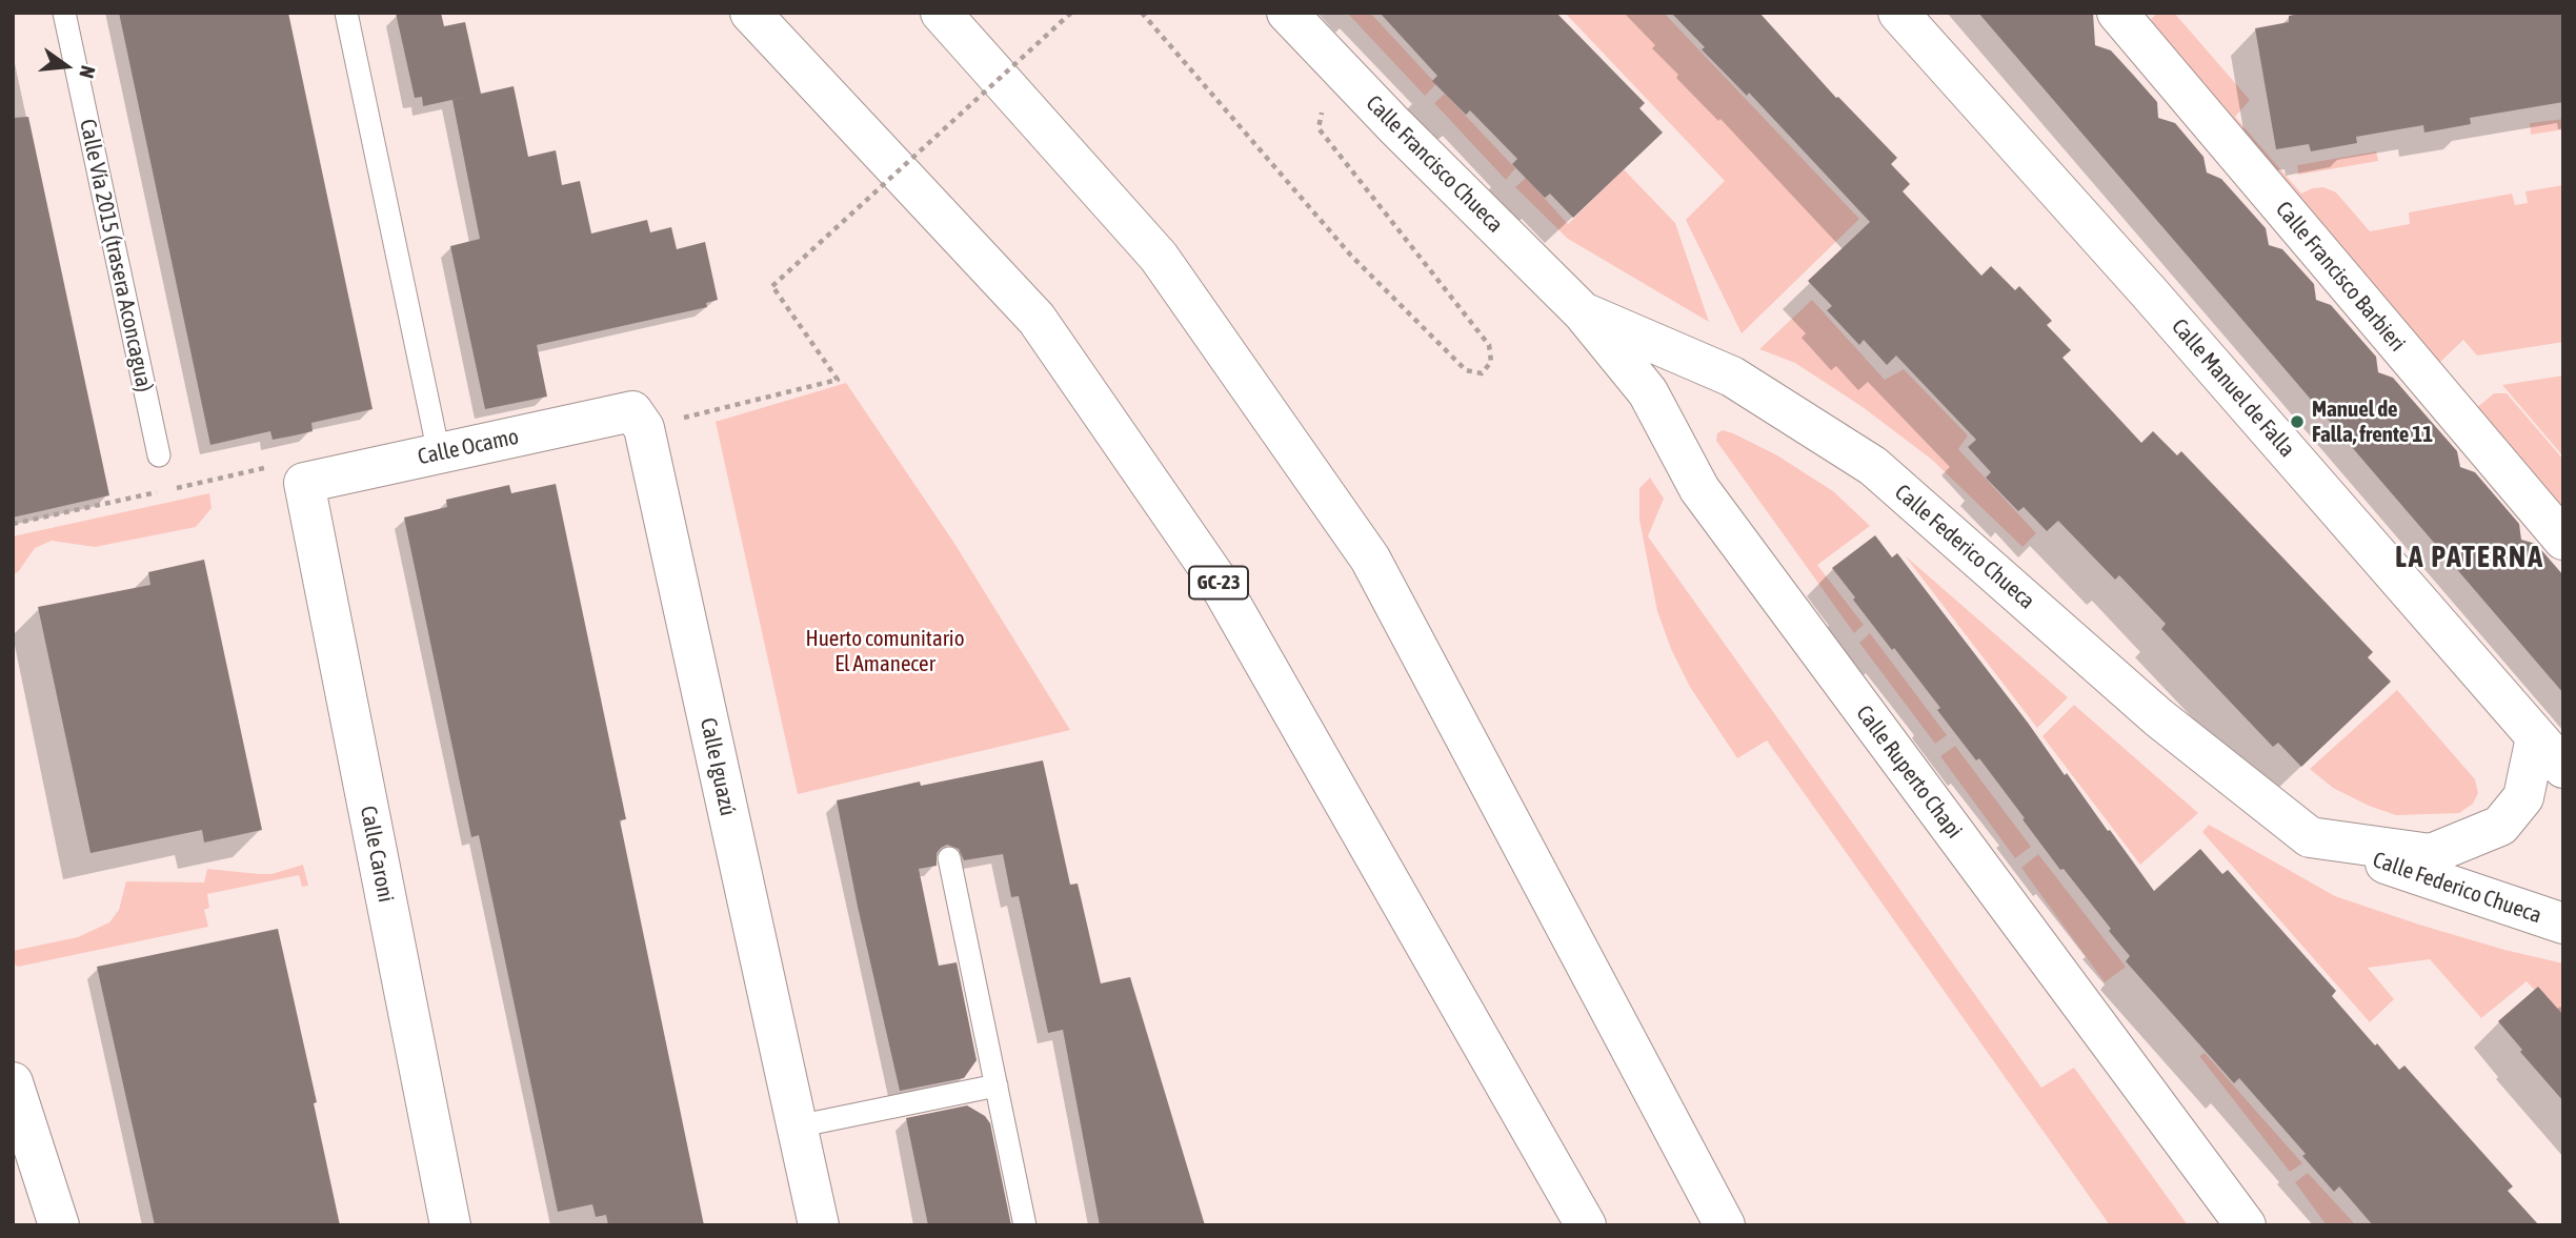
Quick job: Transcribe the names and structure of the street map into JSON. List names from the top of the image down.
{
  "streets": {
    "main road": [
      "Calle Francisco Chueca",
      "Calle Francisco Barbieri",
      "Calle Manuel de Falla",
      "Calle Ocamo",
      "Calle Federico Chueca",
      "GC-23",
      "Calle Iguazú",
      "Calle Ruperto Chapi",
      "Calle Caroni"
    ],
    "lane": ["Calle Vía 2015 (trasera Aconcagua)"]
  },
  "crossings": [
    ["Calle Francisco Chueca", "Calle Federico Chueca"],
    ["Calle Francisco Chueca", "Calle Ruperto Chapi"],
    ["Calle Manuel de Falla", "Calle Federico Chueca"],
    ["Calle Ocamo", "Calle Iguazú"],
    ["Calle Ocamo", "Calle Caroni"],
    ["Calle Federico Chueca", "Calle Ruperto Chapi"]
  ],
  "districts": ["LA PATERNA"],
  "parks": ["Huerto comunitario El Amanecer"],
  "places": ["Manuel de Falla, frente 11"],
  "north": "right"
}
